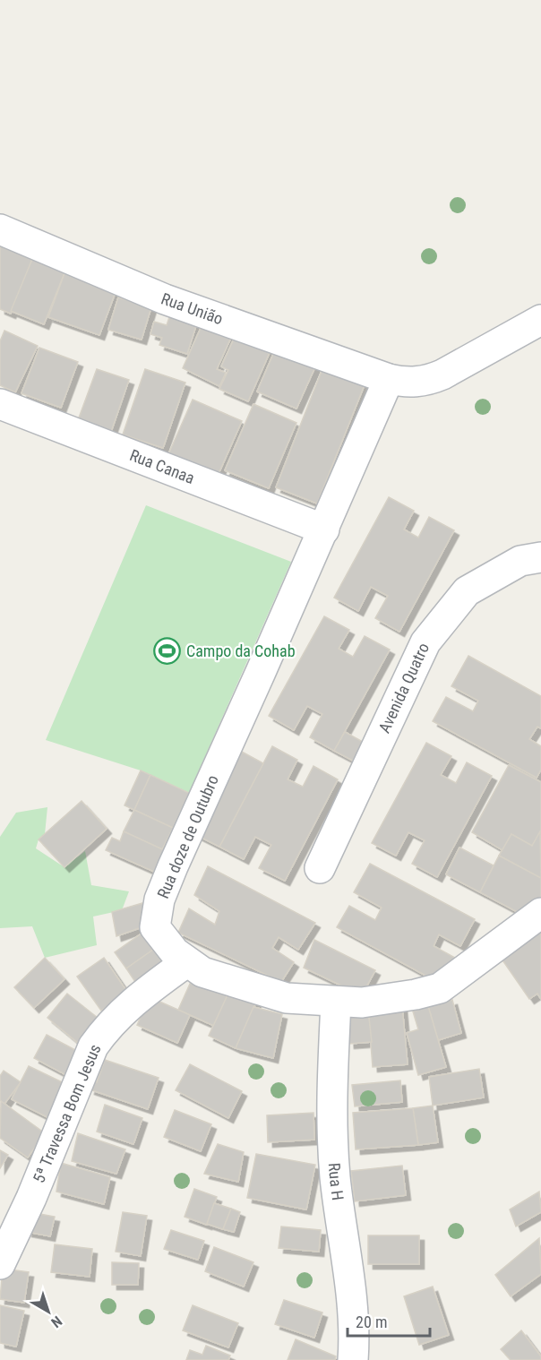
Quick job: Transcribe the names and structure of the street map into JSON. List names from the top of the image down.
{
  "streets": {
    "street": [
      "Rua União",
      "Rua Canaa",
      "Avenida Quatro",
      "Rua doze de Outubro",
      "5ª Travessa Bom Jesus",
      "Rua H"
    ]
  },
  "crossings": [
    ["Rua União", "Rua doze de Outubro"],
    ["Rua Canaa", "Rua doze de Outubro"],
    ["Rua doze de Outubro", "5ª Travessa Bom Jesus"],
    ["Rua doze de Outubro", "Rua H"]
  ],
  "places": {
    "sports": ["Campo da Cohab"]
  },
  "scale_bar": "20 m",
  "north": "bottom right"
}
